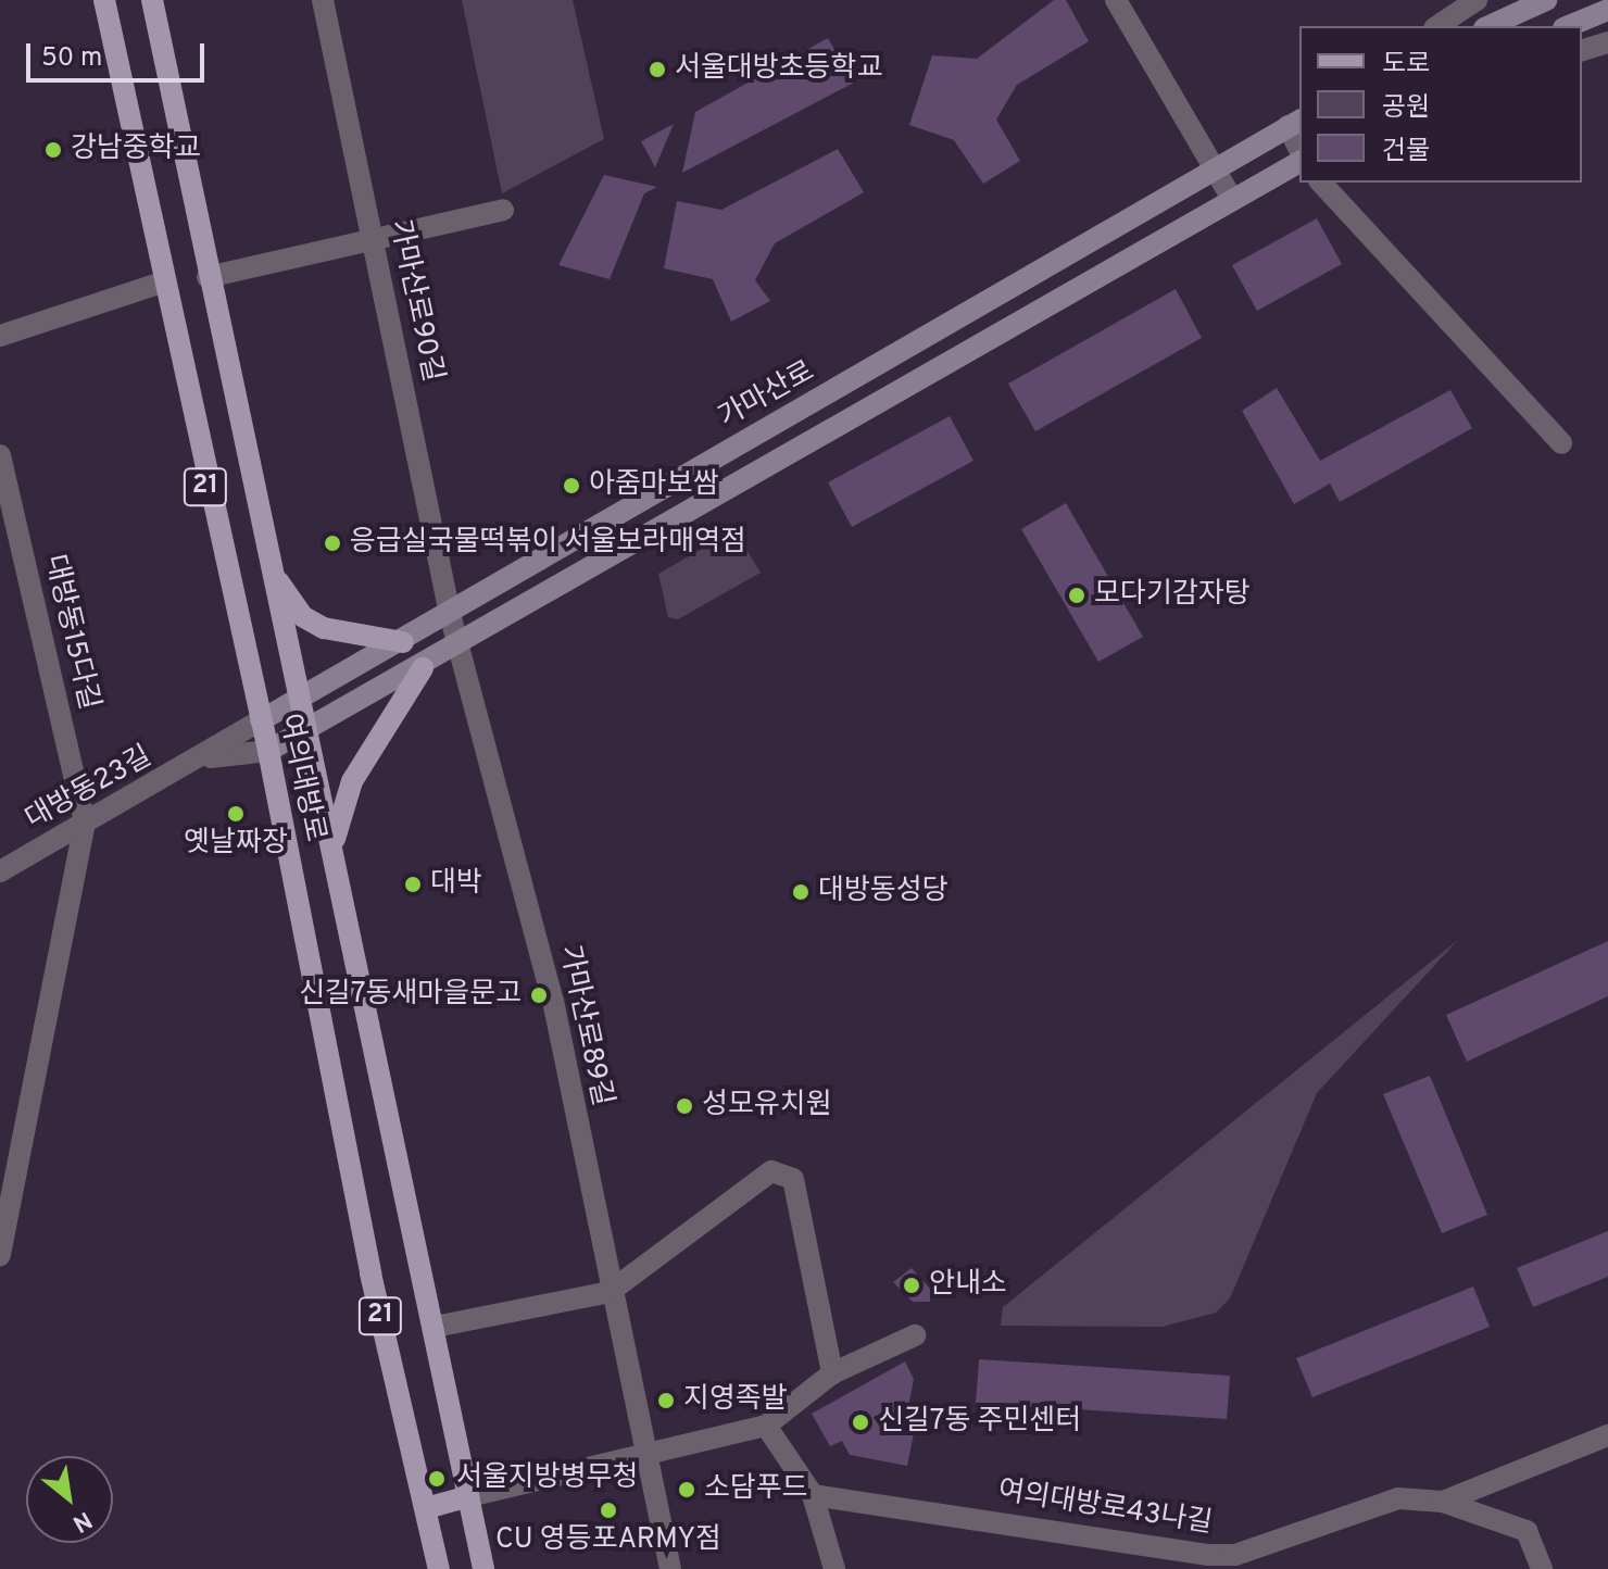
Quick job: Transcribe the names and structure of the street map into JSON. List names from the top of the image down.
{
  "streets": {
    "main road": ["가마산로", "21", "여의대방로"],
    "street": [
      "가마산로90길",
      "대방동15다길",
      "대방동23길",
      "가마산로89길",
      "여의대방로43나길"
    ]
  },
  "crossings": [
    ["가마산로90길", "가마산로"],
    ["가마산로90길", "가마산로89길"],
    ["가마산로", "여의대방로"],
    ["가마산로", "대방동23길"],
    ["가마산로", "가마산로89길"],
    ["대방동15다길", "대방동23길"],
    ["여의대방로", "대방동23길"]
  ],
  "places": [
    "서울대방초등학교",
    "강남중학교",
    "아줌마보쌈",
    "응급실국물떡볶이 서울보라매역점",
    "모다기감자탕",
    "옛날짜장",
    "대박",
    "대방동성당",
    "신길7동새마을문고",
    "성모유치원",
    "안내소",
    "지영족발",
    "신길7동 주민센터",
    "서울지방병무청",
    "소담푸드",
    "CU 영등포ARMY점"
  ],
  "legend": ["도로", "공원", "건물"],
  "scale_bar": "50 m",
  "north": "bottom right"
}
